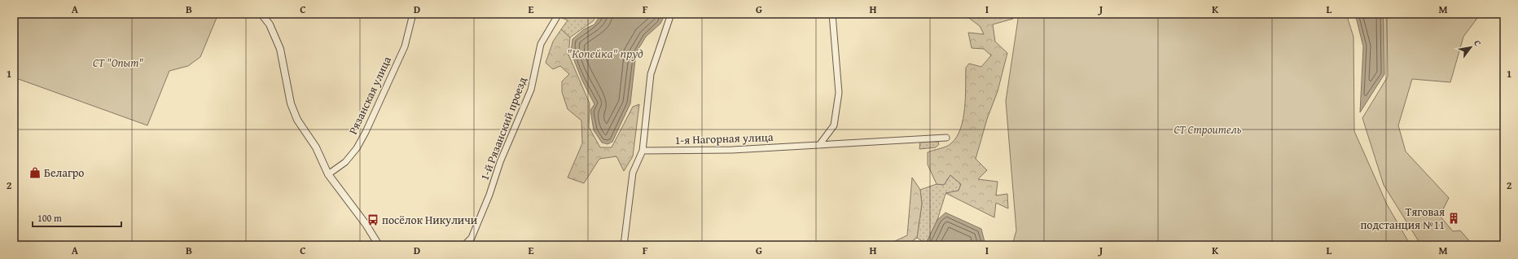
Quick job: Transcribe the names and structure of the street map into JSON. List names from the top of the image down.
{
  "streets": {
    "street": ["Рязанская улица", "1-й Рязанский проезд", "1-я Нагорная улица"]
  },
  "water": ["\"Копейка\" пруд"],
  "parks": ["СТ \"Опыт\"", "СТ Строитель"],
  "places": {
    "shop": ["Белагро"],
    "building": ["Тяговая подстанция №11"],
    "bus stop": ["посёлок Никуличи"]
  },
  "scale_bar": "100 m",
  "north": "top right",
  "grid": {
    "columns": [
      "A",
      "B",
      "C",
      "D",
      "E",
      "F",
      "G",
      "H",
      "I",
      "J",
      "K",
      "L",
      "M"
    ],
    "rows": ["1", "2"]
  }
}
